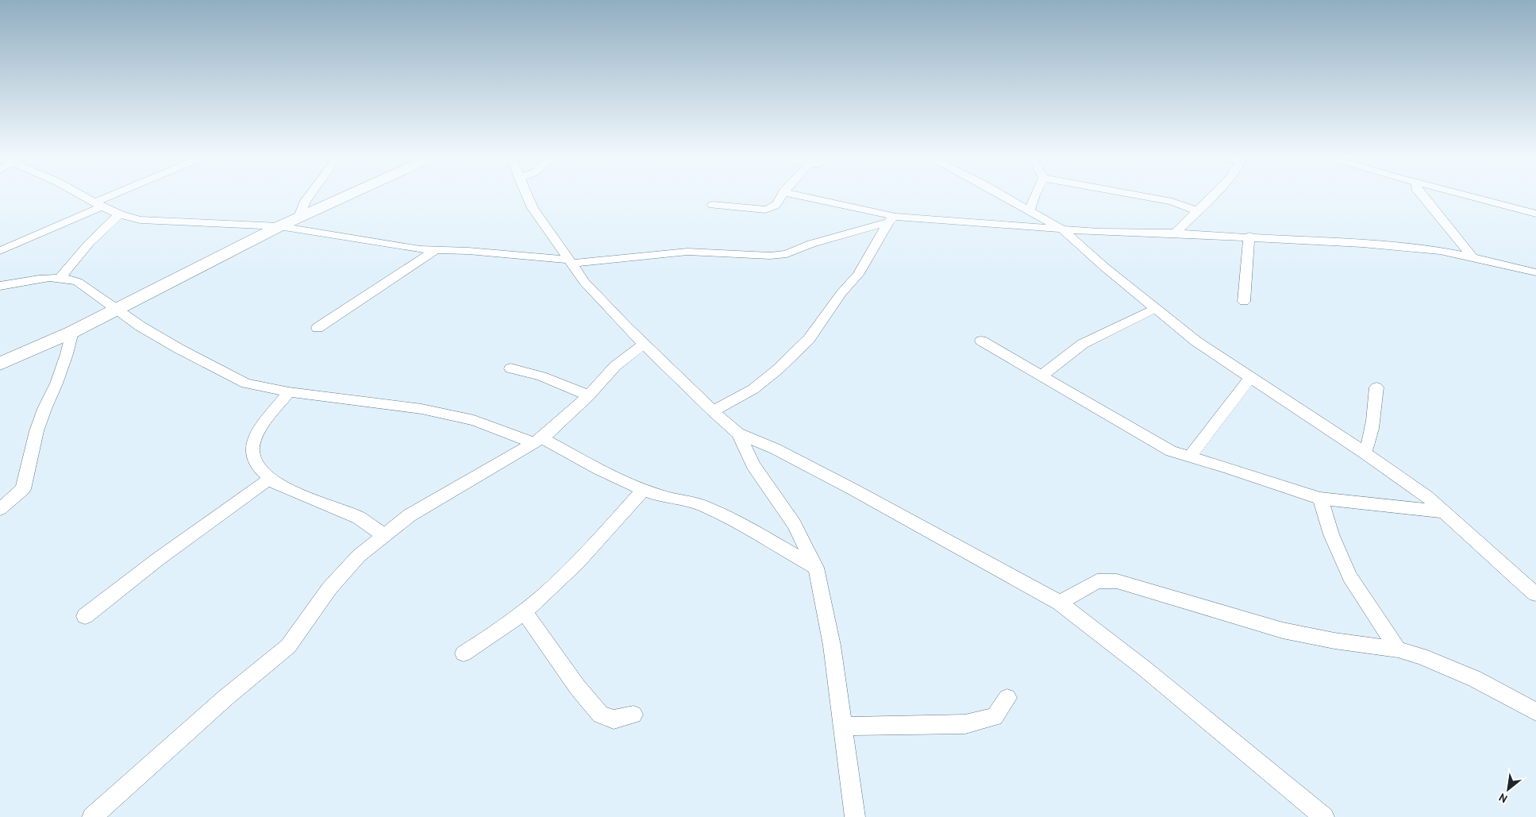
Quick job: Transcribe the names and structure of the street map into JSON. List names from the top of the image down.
{
  "north": "bottom left"
}
